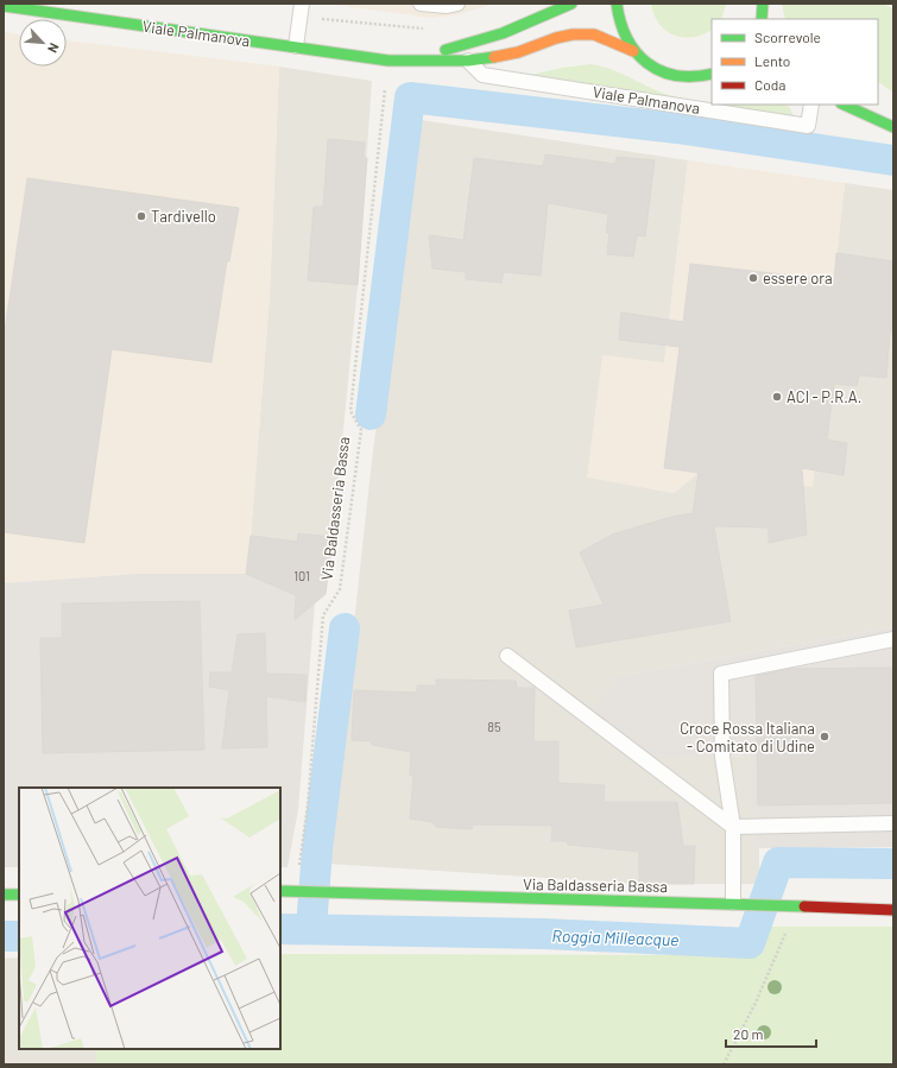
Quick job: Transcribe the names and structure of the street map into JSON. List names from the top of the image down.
{
  "streets": {
    "main road": ["Viale Palmanova", "Via Baldasseria Bassa"]
  },
  "crossings": [
    ["Viale Palmanova", "Via Baldasseria Bassa"]
  ],
  "water": ["Roggia Milleacque"],
  "places": [
    "Tardivello",
    "essere ora",
    "ACI - P.R.A.",
    "Croce Rossa Italiana - Comitato di Udine"
  ],
  "house_numbers": ["101", "85"],
  "legend": ["Scorrevole", "Lento", "Coda"],
  "scale_bar": "20 m",
  "north": "bottom right"
}
